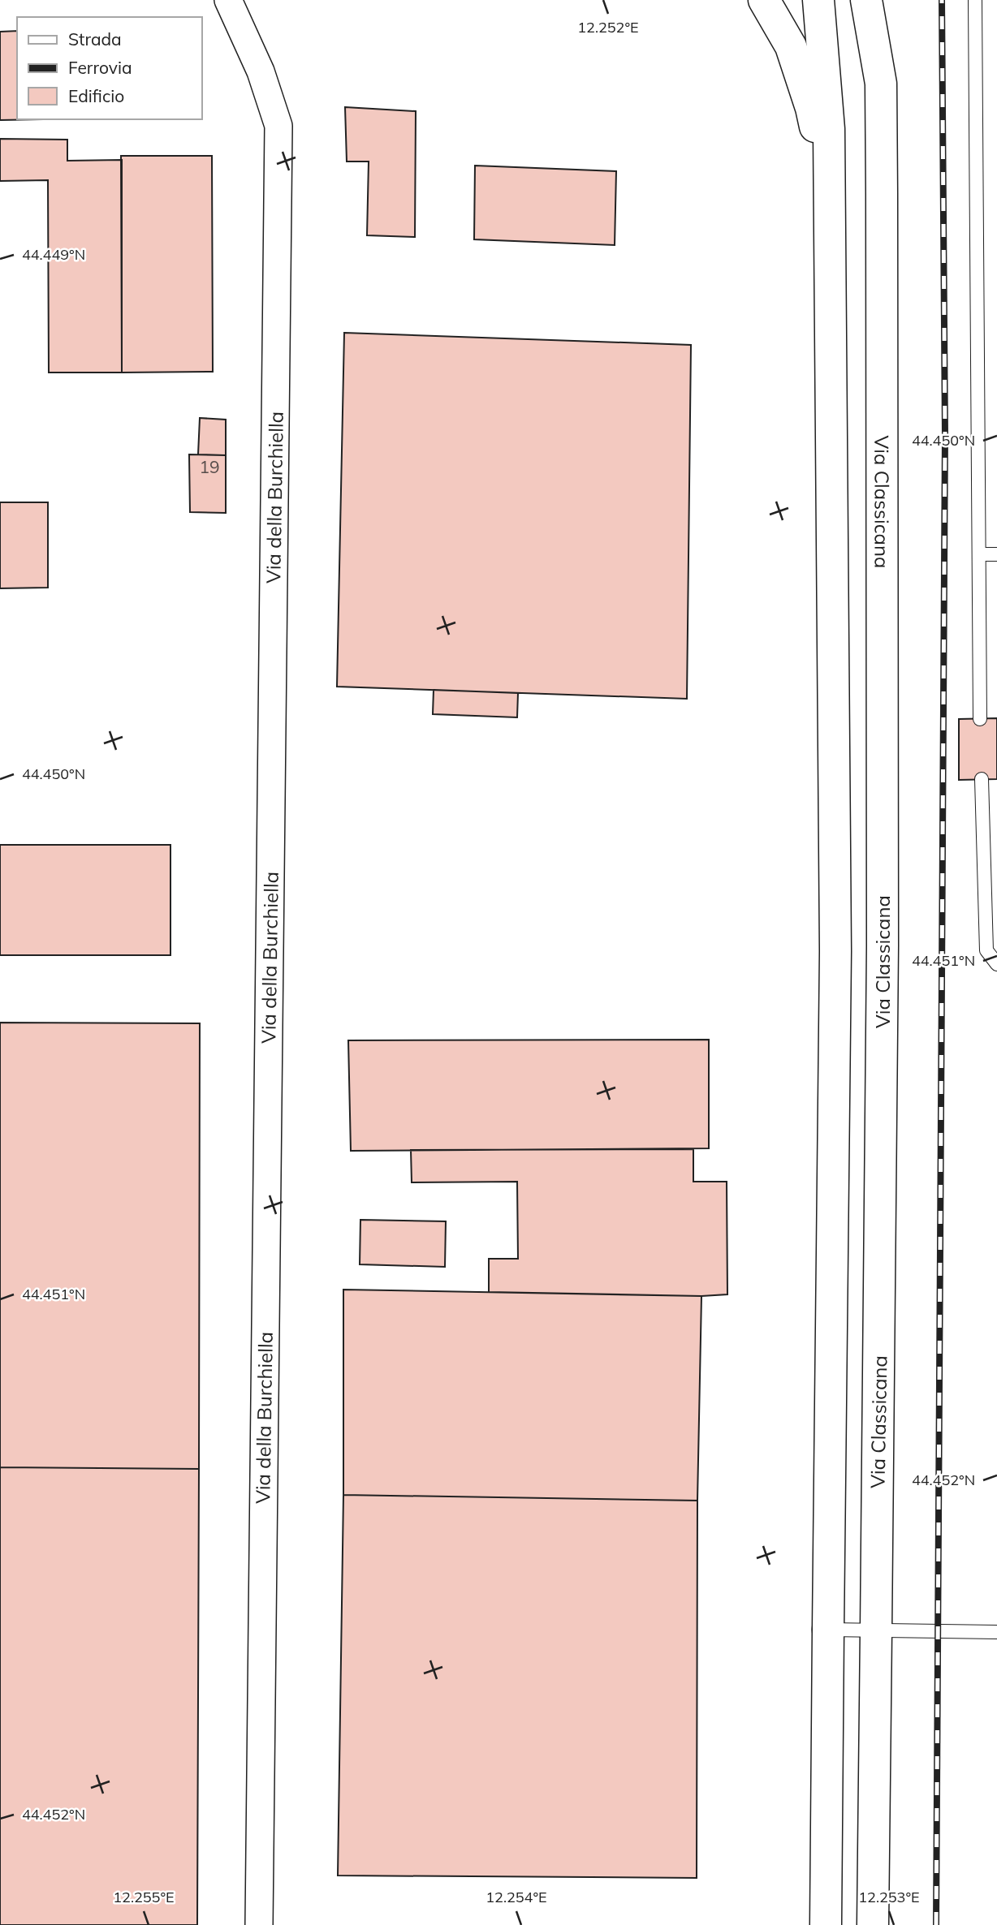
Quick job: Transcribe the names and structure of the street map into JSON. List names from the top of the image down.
{
  "streets": {
    "main road": ["Via Classicana"],
    "street": ["Via della Burchiella"]
  },
  "house_numbers": ["19"],
  "legend": ["Strada", "Ferrovia", "Edificio"],
  "coordinates": [
    "12.252°E",
    "44.449°N",
    "44.450°N",
    "44.451°N",
    "44.452°N",
    "12.255°E",
    "12.254°E",
    "12.253°E"
  ]
}
